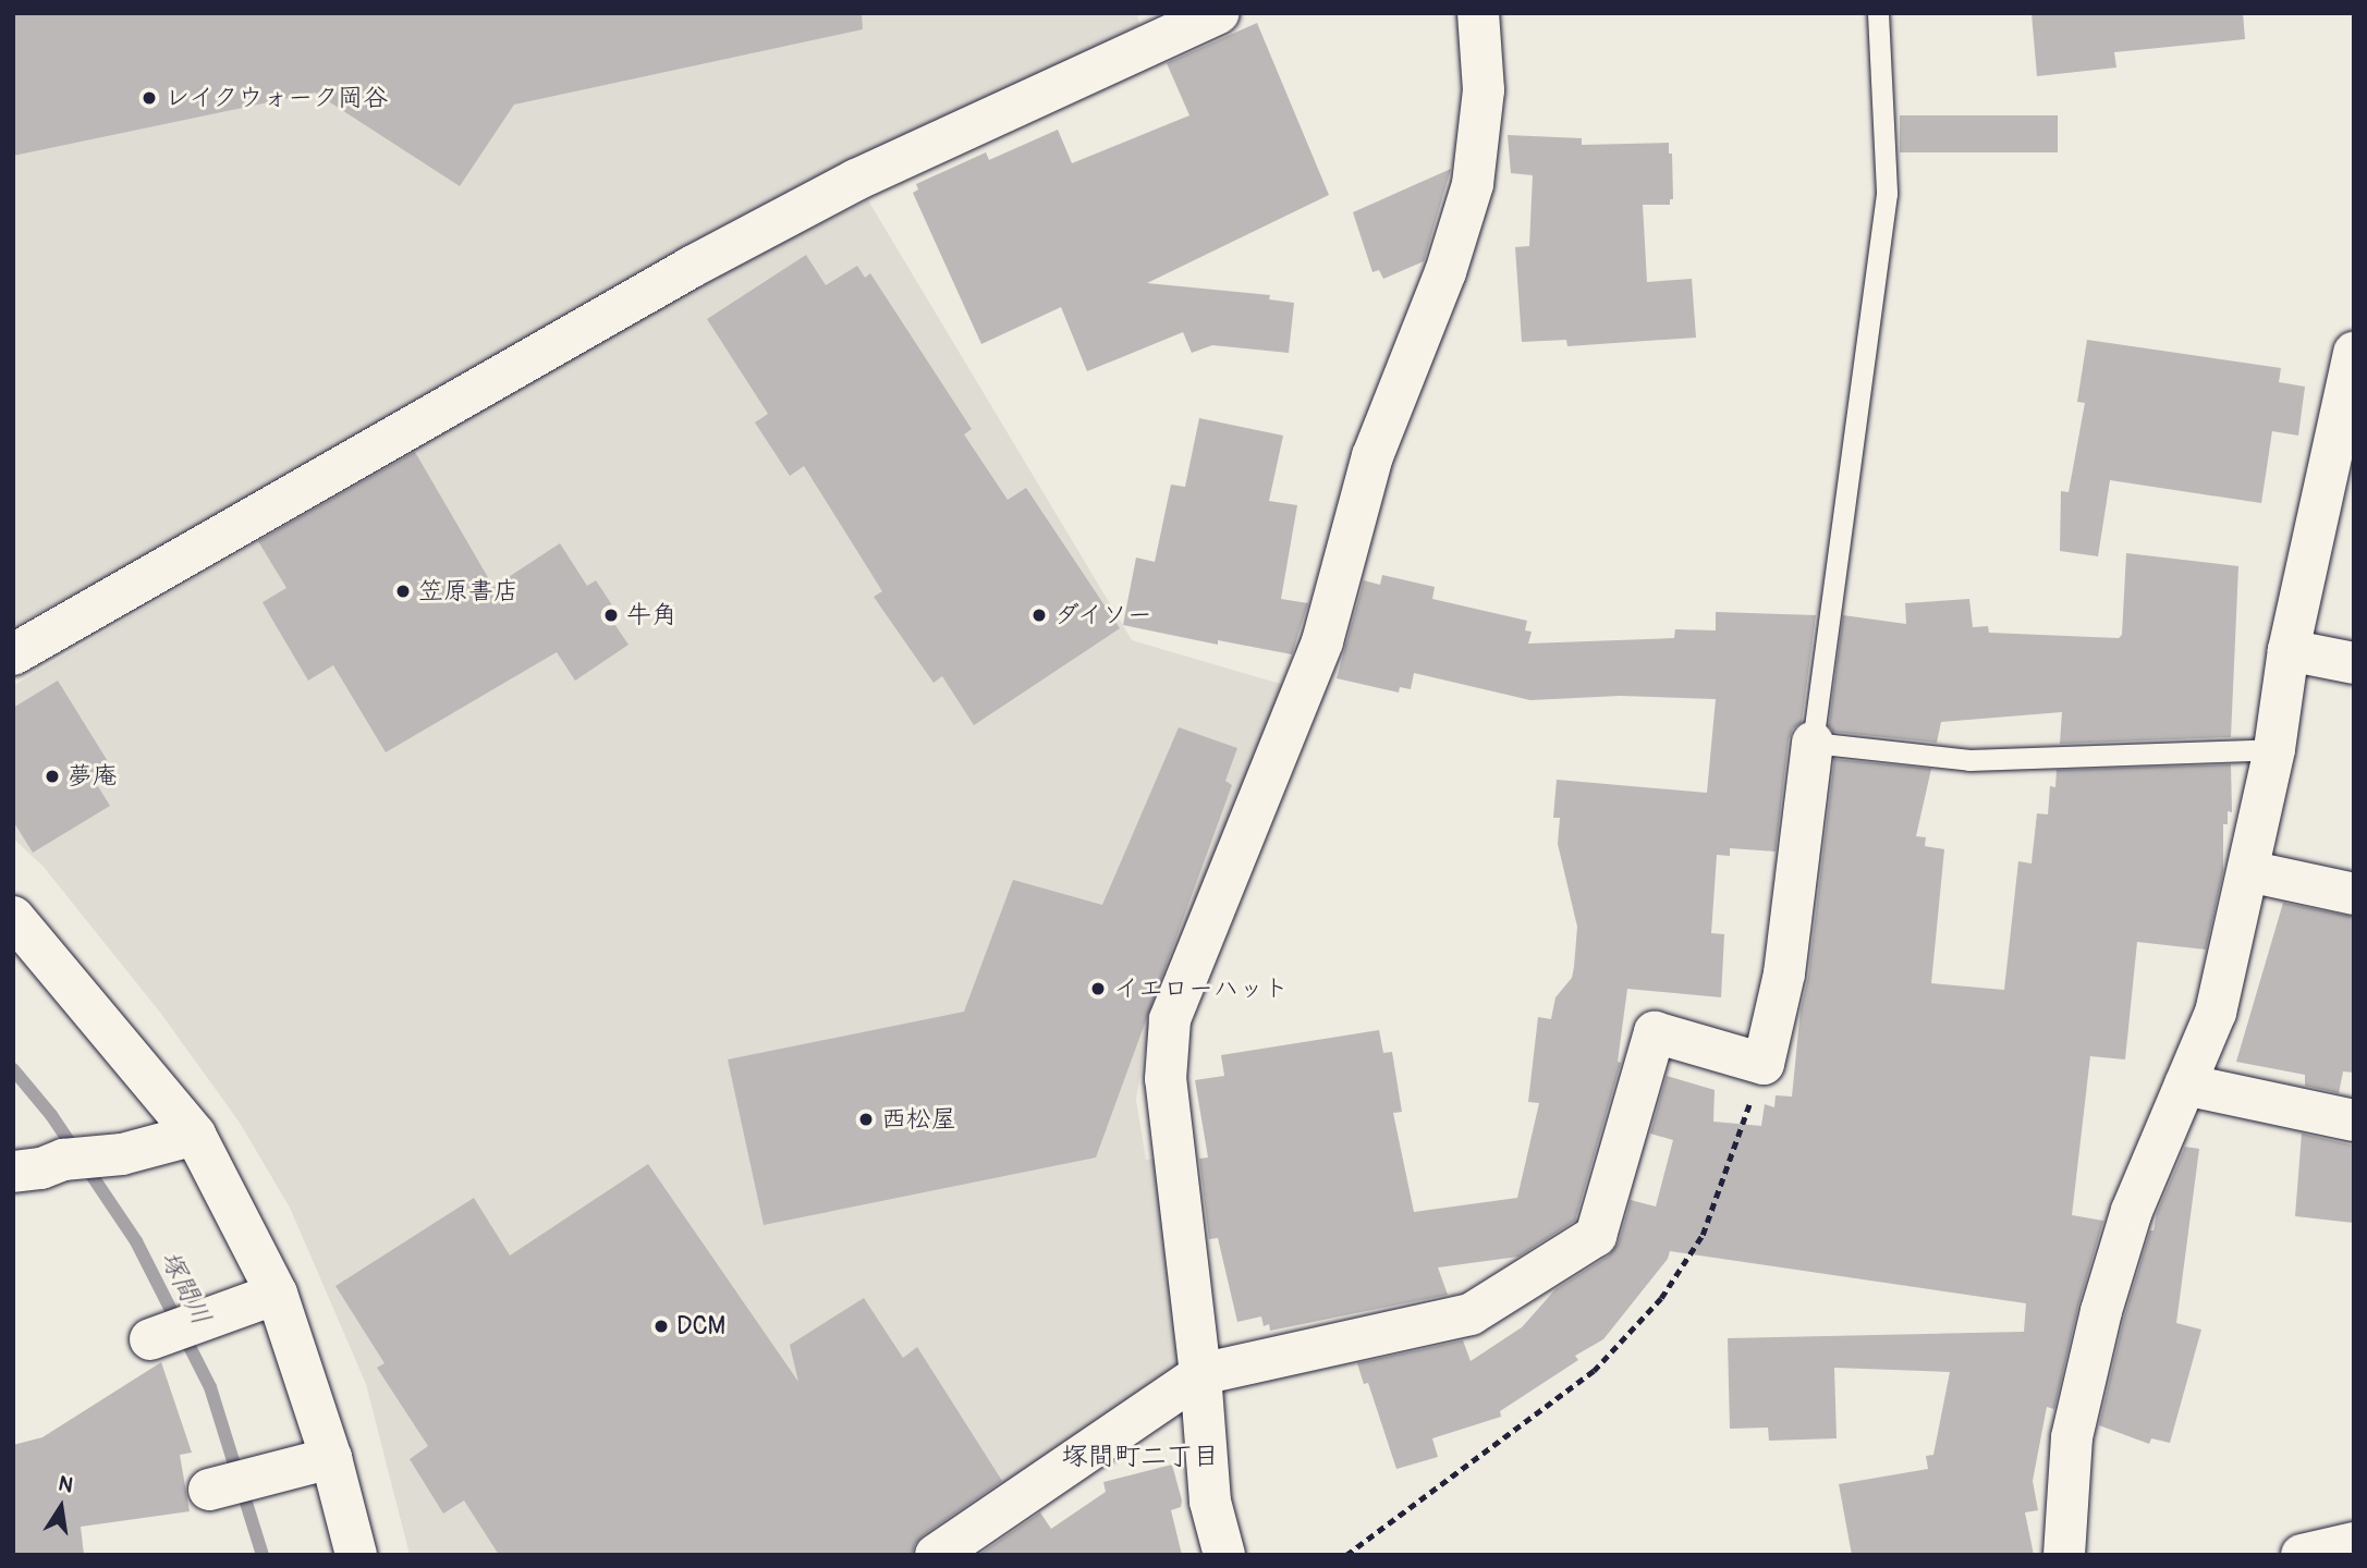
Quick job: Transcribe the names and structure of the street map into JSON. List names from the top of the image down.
{
  "districts": ["塚間町二丁目"],
  "water": ["塚間川"],
  "places": [
    "レイクウォーク岡谷",
    "笠原書店",
    "牛角",
    "ダイソー",
    "夢庵",
    "イエローハット",
    "西松屋",
    "DCM"
  ],
  "north": "top"
}
